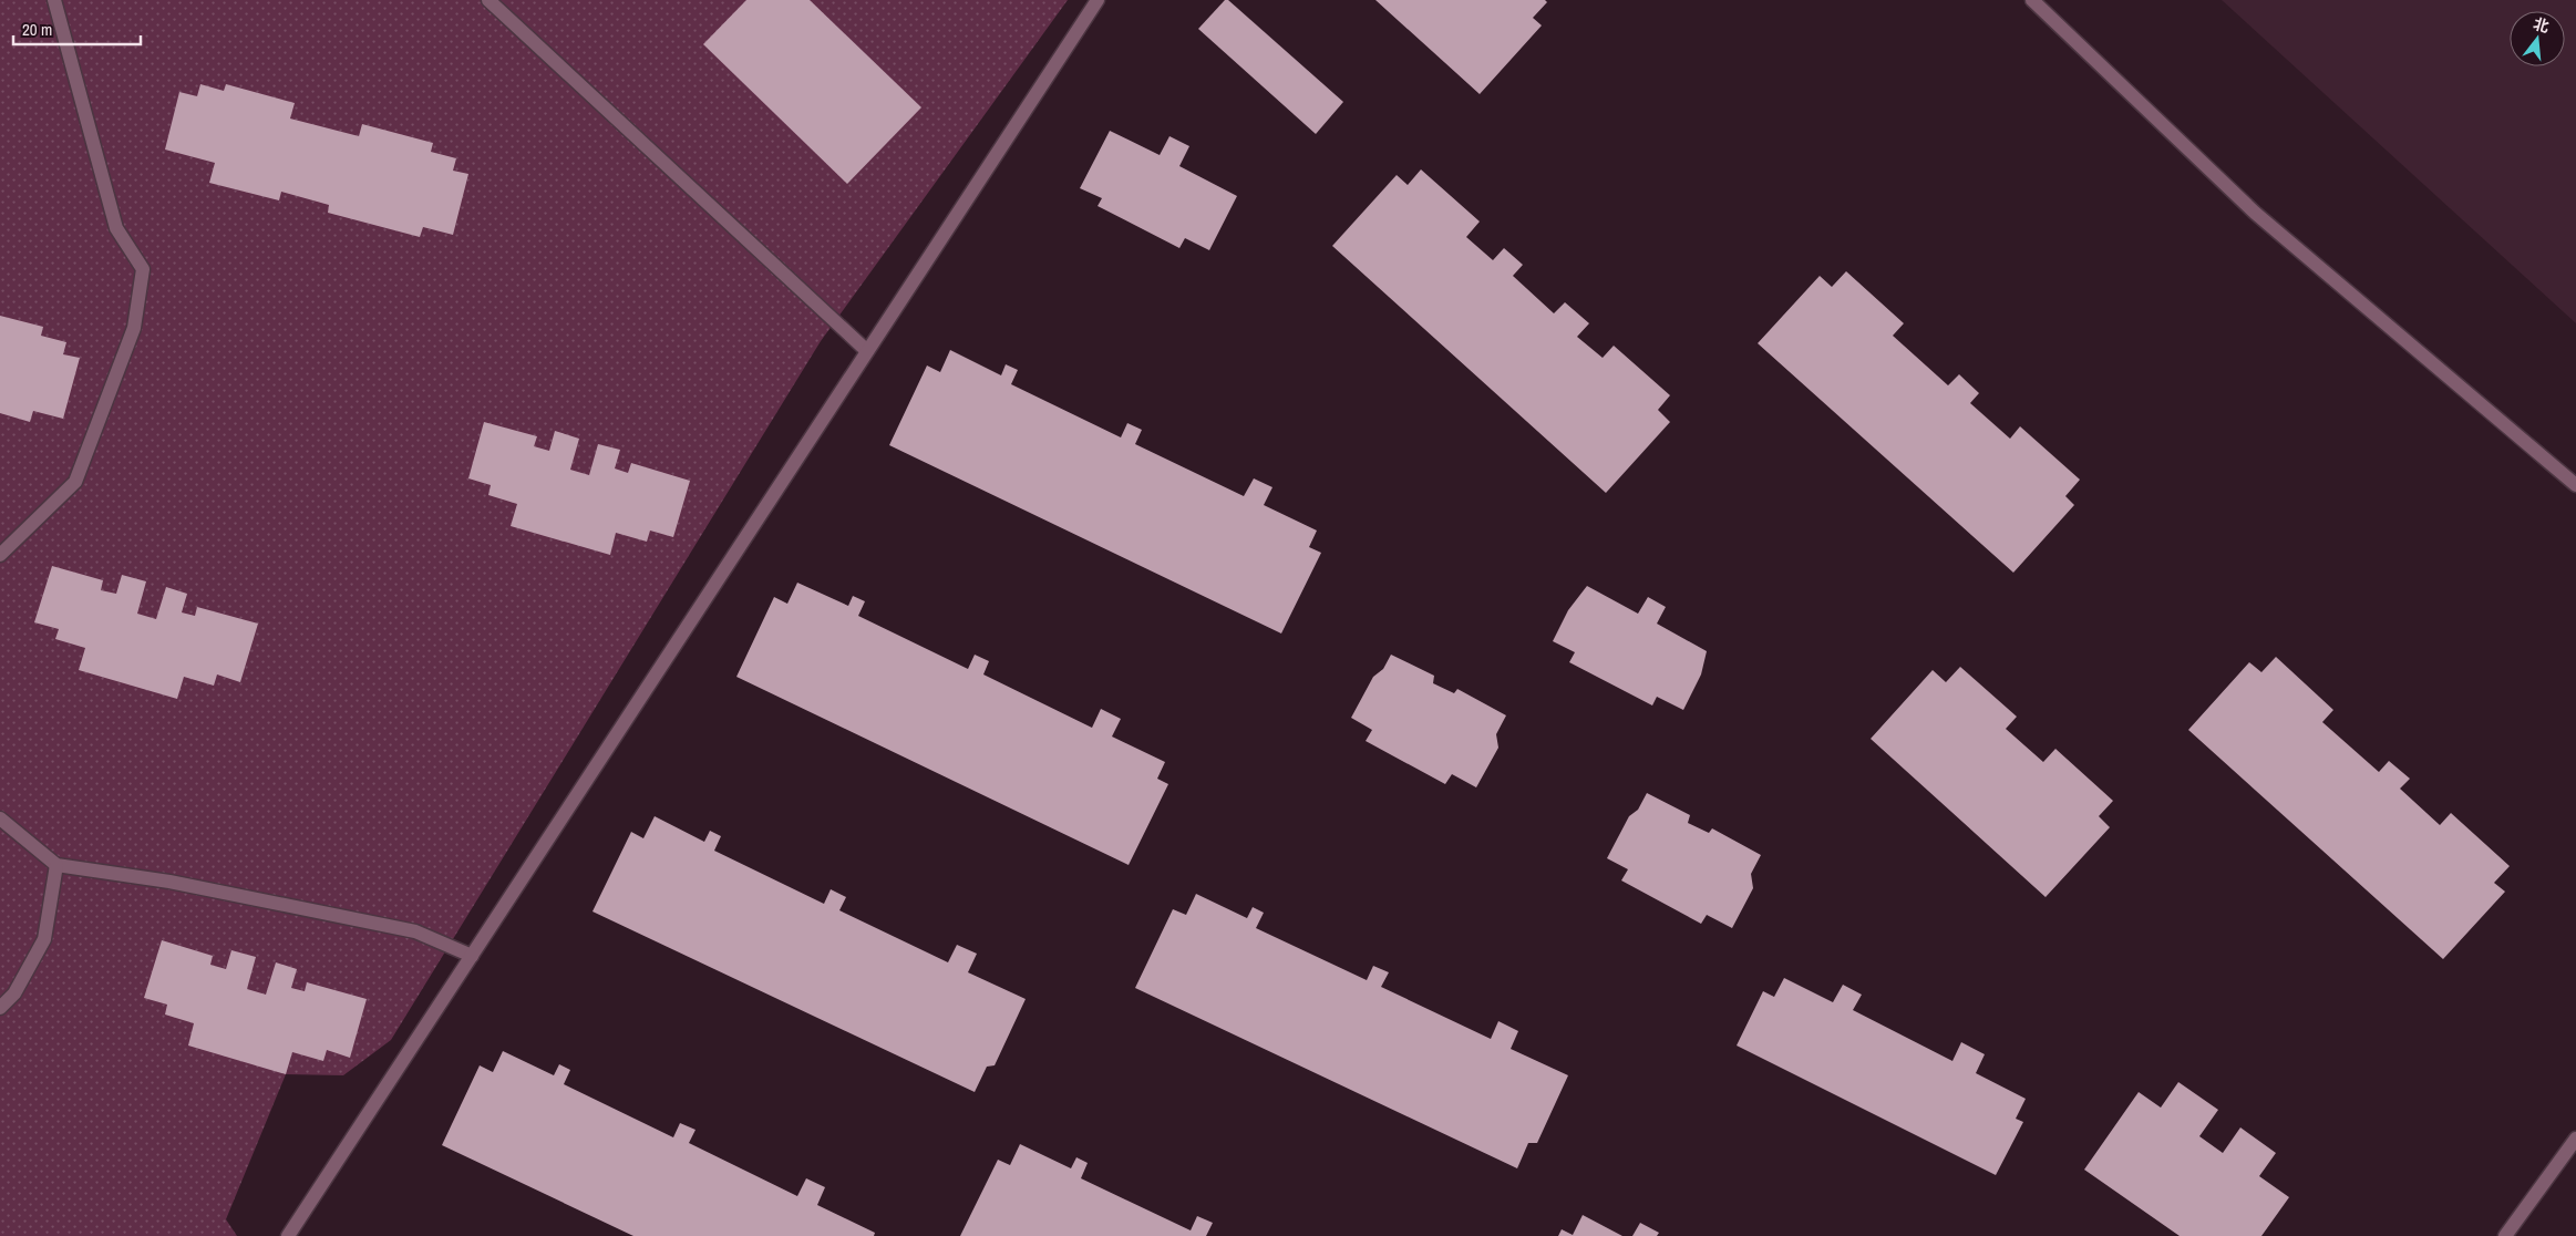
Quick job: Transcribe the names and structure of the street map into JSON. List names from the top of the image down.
{
  "scale_bar": "20 m",
  "north": "top"
}
